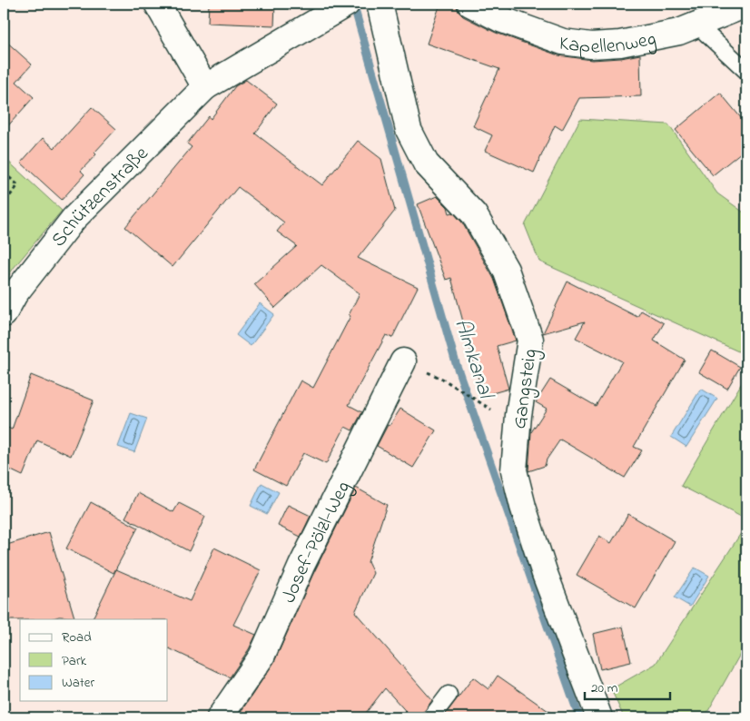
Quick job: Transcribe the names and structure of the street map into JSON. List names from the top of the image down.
{
  "streets": {
    "street": [
      "Kapellenweg",
      "Schützenstraße",
      "Gangsteig",
      "Josef-Pölzl-Weg"
    ]
  },
  "water": ["Almkanal"],
  "legend": ["Road", "Park", "Water"],
  "scale_bar": "20 m"
}
